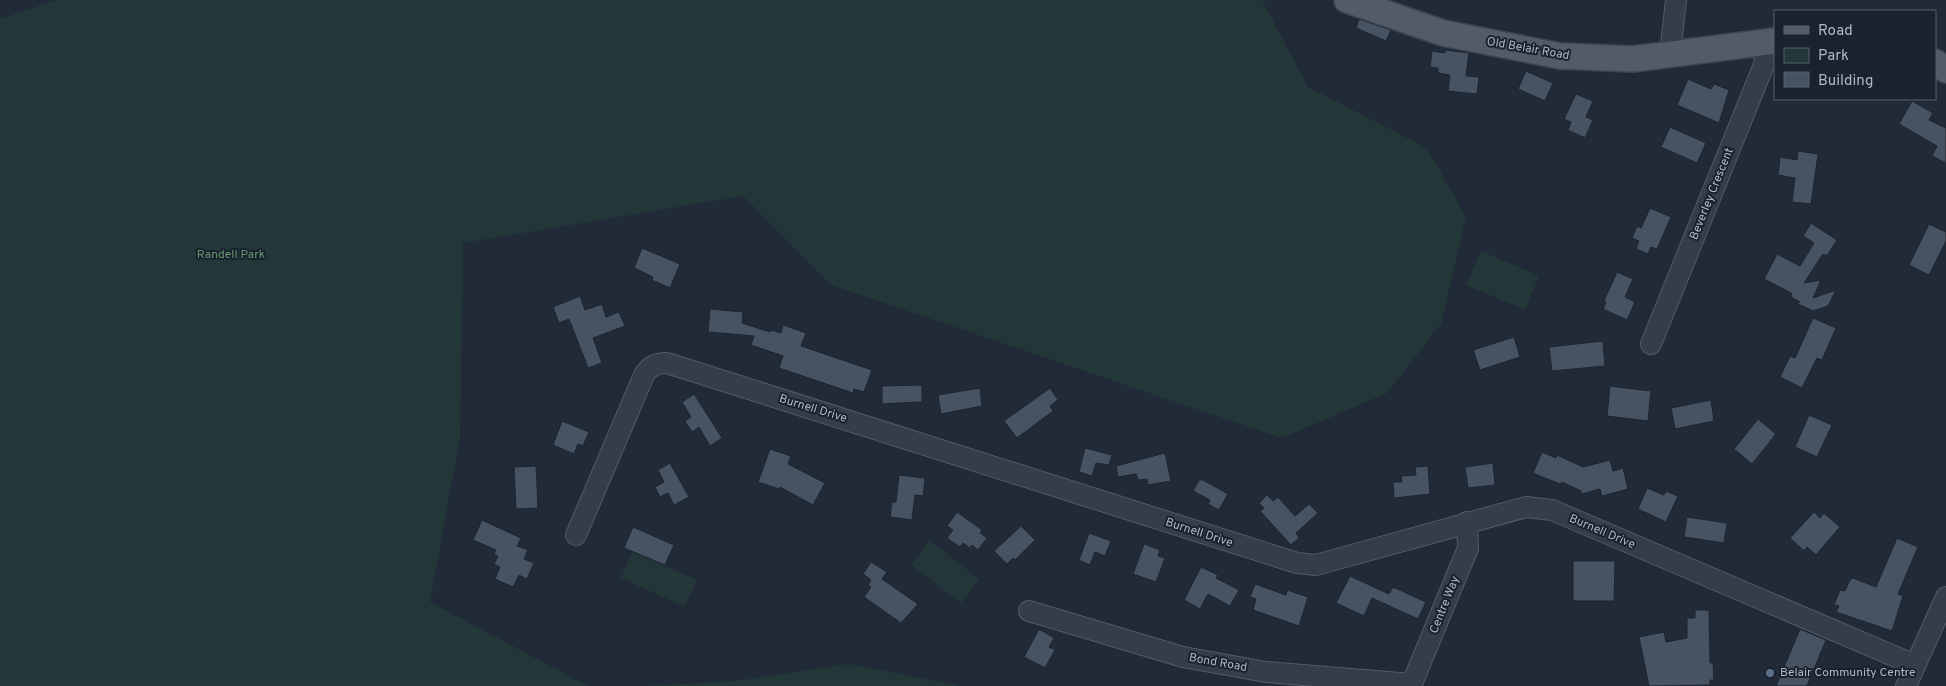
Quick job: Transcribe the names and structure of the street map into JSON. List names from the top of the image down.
{
  "streets": {
    "main road": ["Old Belair Road"],
    "street": [
      "Beverley Crescent",
      "Burnell Drive",
      "Centre Way",
      "Bond Road"
    ]
  },
  "crossings": [
    ["Old Belair Road", "Beverley Crescent"],
    ["Burnell Drive", "Centre Way"],
    ["Centre Way", "Bond Road"]
  ],
  "parks": ["Randell Park"],
  "places": ["Belair Community Centre"],
  "legend": ["Road", "Park", "Building"]
}
